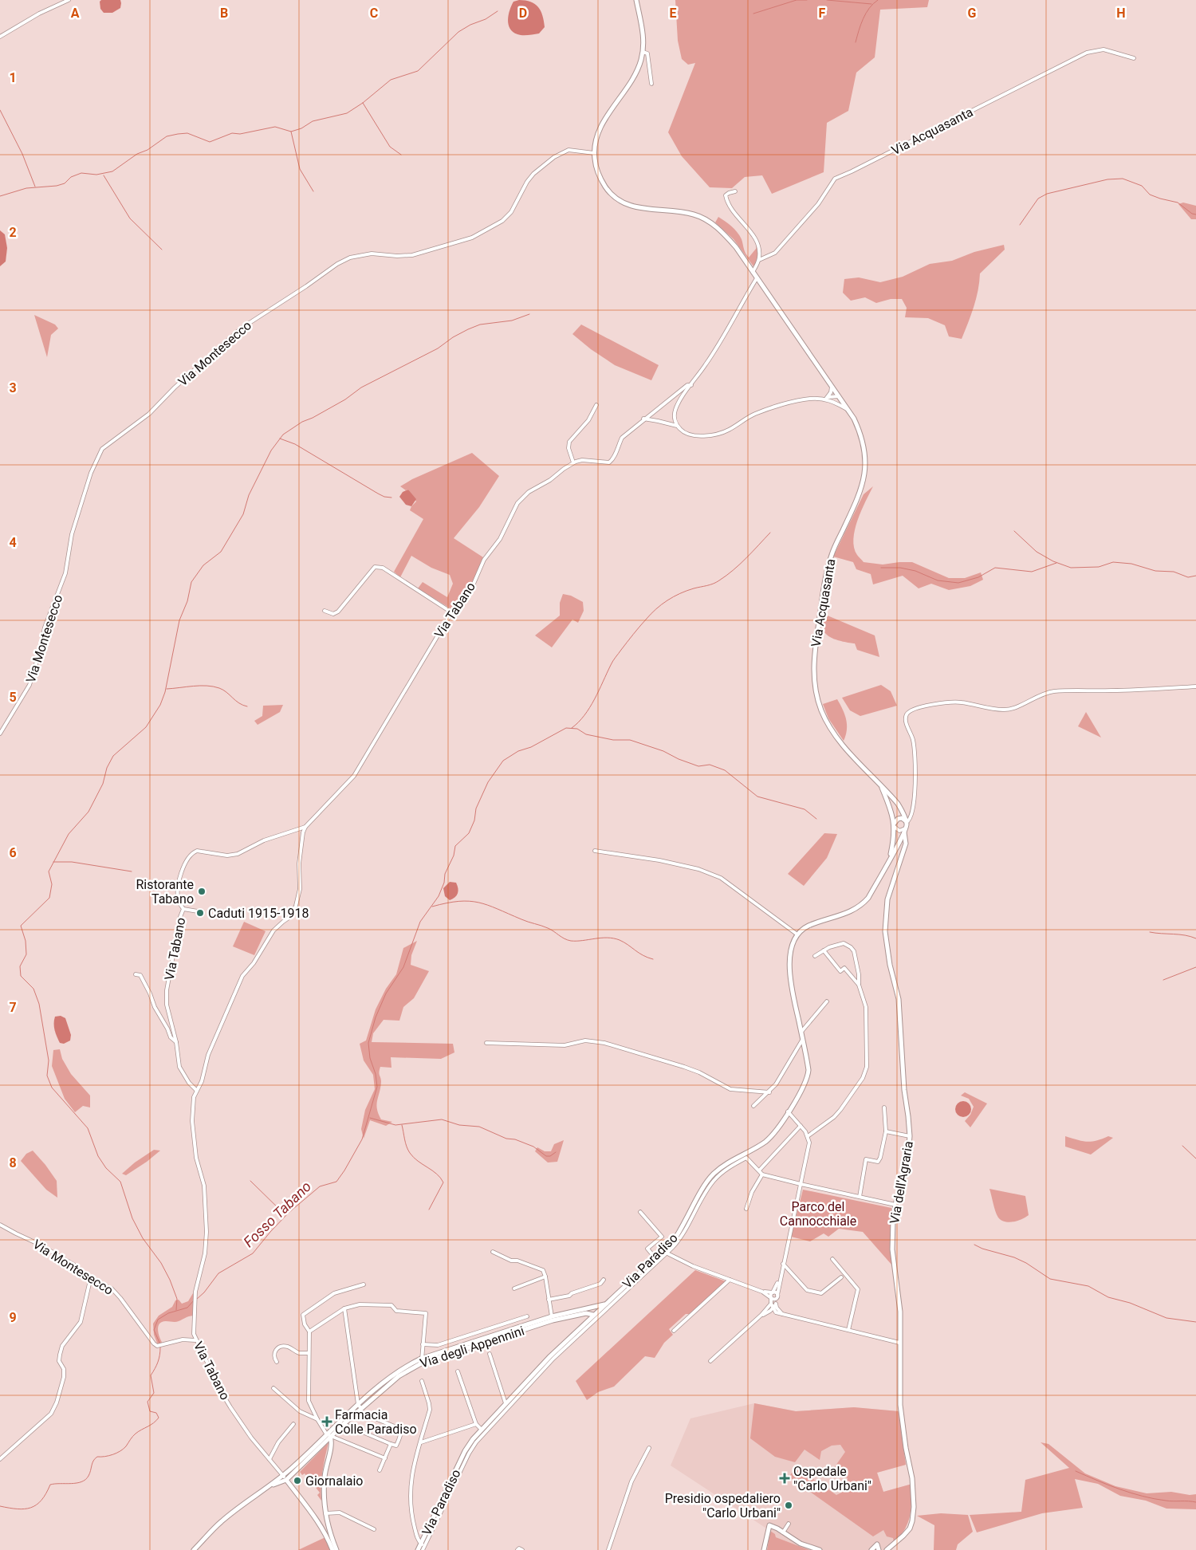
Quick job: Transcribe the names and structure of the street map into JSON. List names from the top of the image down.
{
  "streets": {
    "main road": [
      "Via Acquasanta",
      "Via Tabano",
      "Via dell'Agraria",
      "Via Paradiso",
      "Via degli Appennini"
    ],
    "street": ["Via Montesecco"]
  },
  "crossings": [
    ["Via Acquasanta", "Via Montesecco"],
    ["Via Acquasanta", "Via dell'Agraria"],
    ["Via Montesecco", "Via Tabano"],
    ["Via Tabano", "Via degli Appennini"],
    ["Via Paradiso", "Via degli Appennini"]
  ],
  "water": ["Fosso Tabano"],
  "parks": ["Parco del Cannocchiale"],
  "places": {
    "other": [
      "Ristorante Tabano",
      "Caduti 1915-1918",
      "Giornalaio",
      "Presidio ospedaliero \"Carlo Urbani\""
    ],
    "health": ["Farmacia Colle Paradiso", "Ospedale \"Carlo Urbani\""]
  },
  "grid": {
    "columns": [
      "A",
      "B",
      "C",
      "D",
      "E",
      "F",
      "G",
      "H"
    ],
    "rows": [
      "1",
      "2",
      "3",
      "4",
      "5",
      "6",
      "7",
      "8",
      "9"
    ]
  }
}
